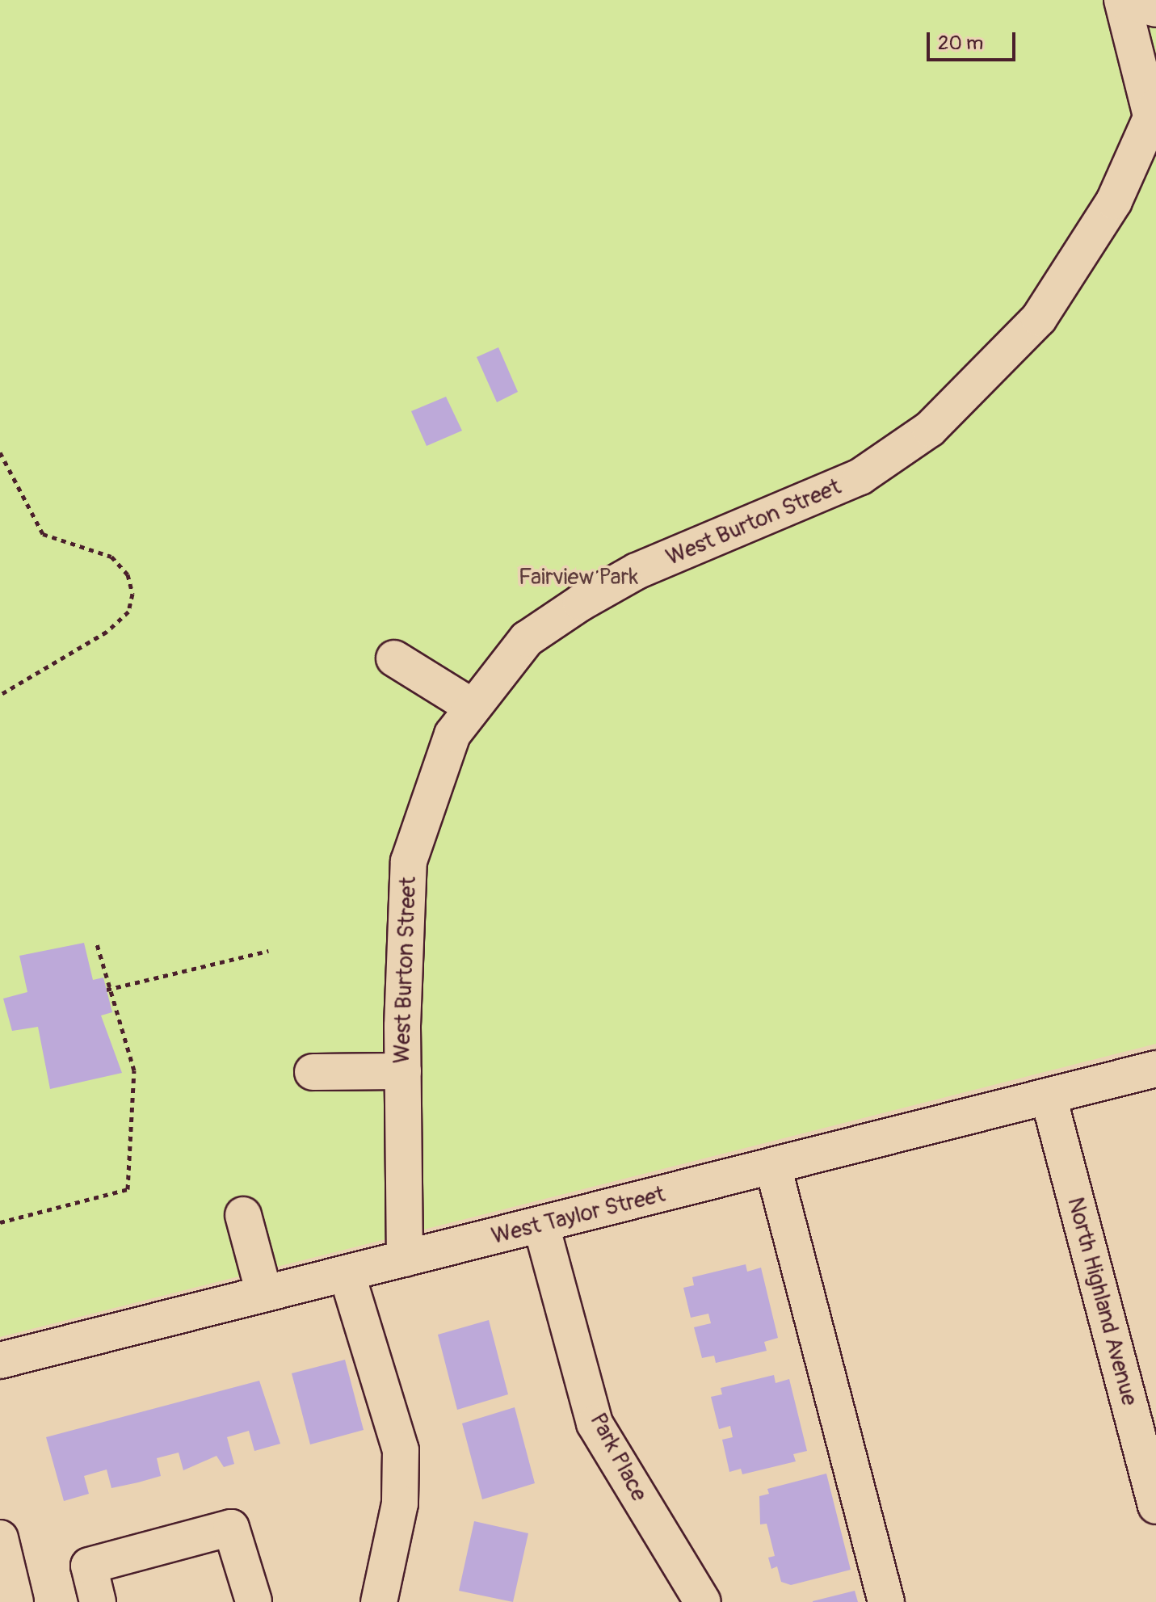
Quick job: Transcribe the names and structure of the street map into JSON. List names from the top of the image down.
{
  "streets": {
    "street": [
      "West Burton Street",
      "West Taylor Street",
      "North Highland Avenue",
      "Park Place"
    ]
  },
  "crossings": [
    ["West Burton Street", "West Taylor Street"],
    ["West Taylor Street", "North Highland Avenue"],
    ["West Taylor Street", "Park Place"]
  ],
  "parks": ["Fairview Park"],
  "scale_bar": "20 m"
}
